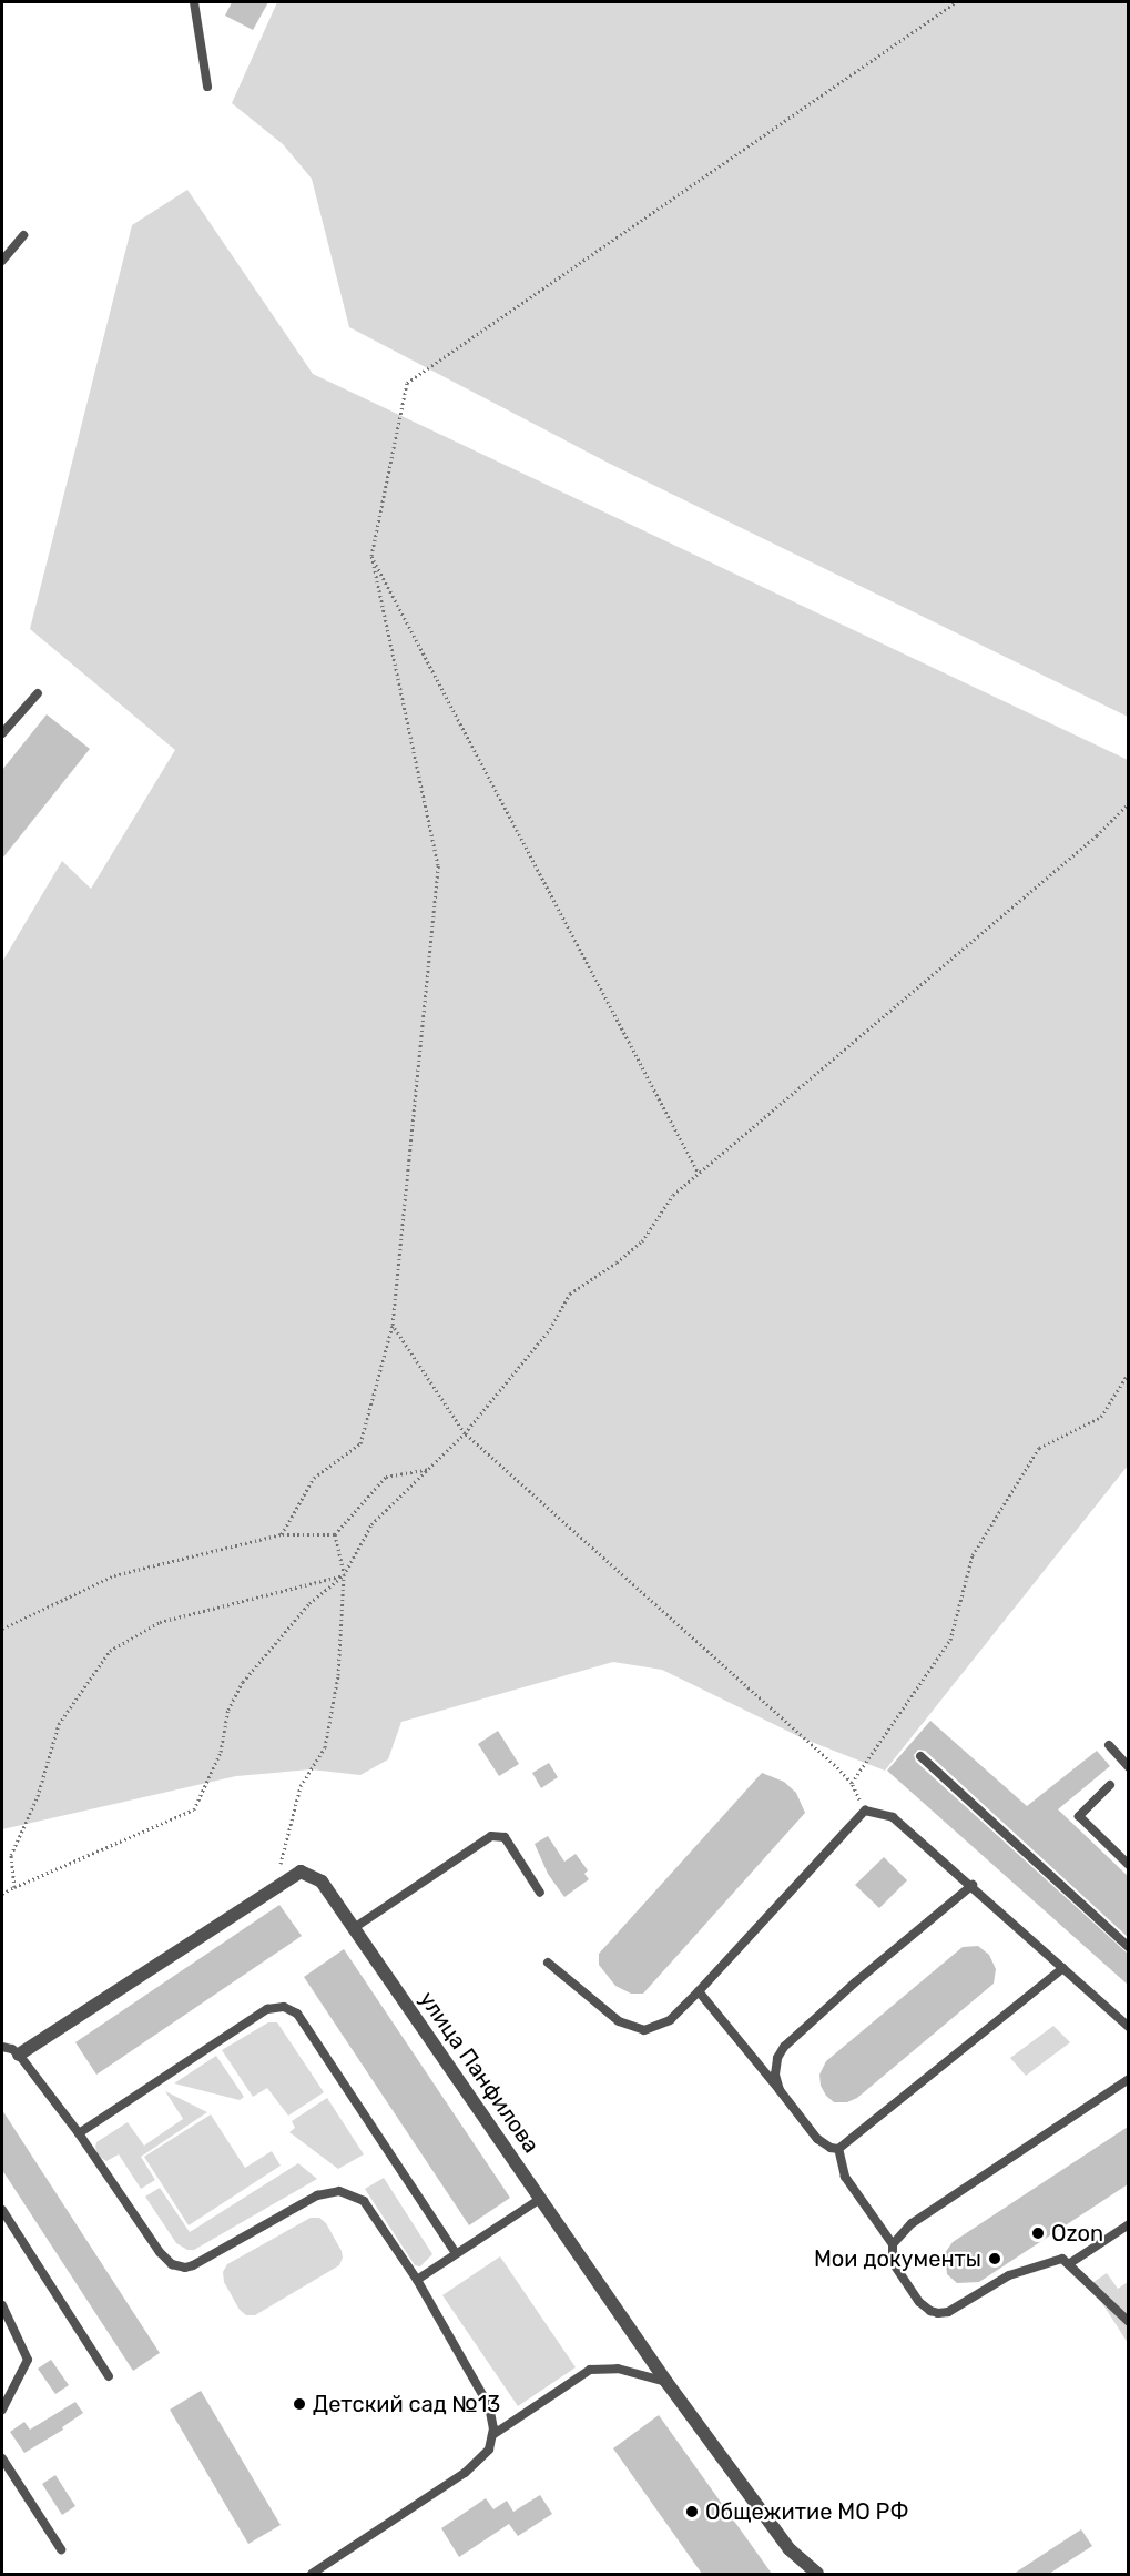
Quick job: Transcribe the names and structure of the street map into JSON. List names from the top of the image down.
{
  "streets": {
    "street": ["улица Панфилова"]
  },
  "places": [
    "Ozon",
    "Мои документы",
    "Детский сад №13",
    "Общежитие МО РФ"
  ]
}
